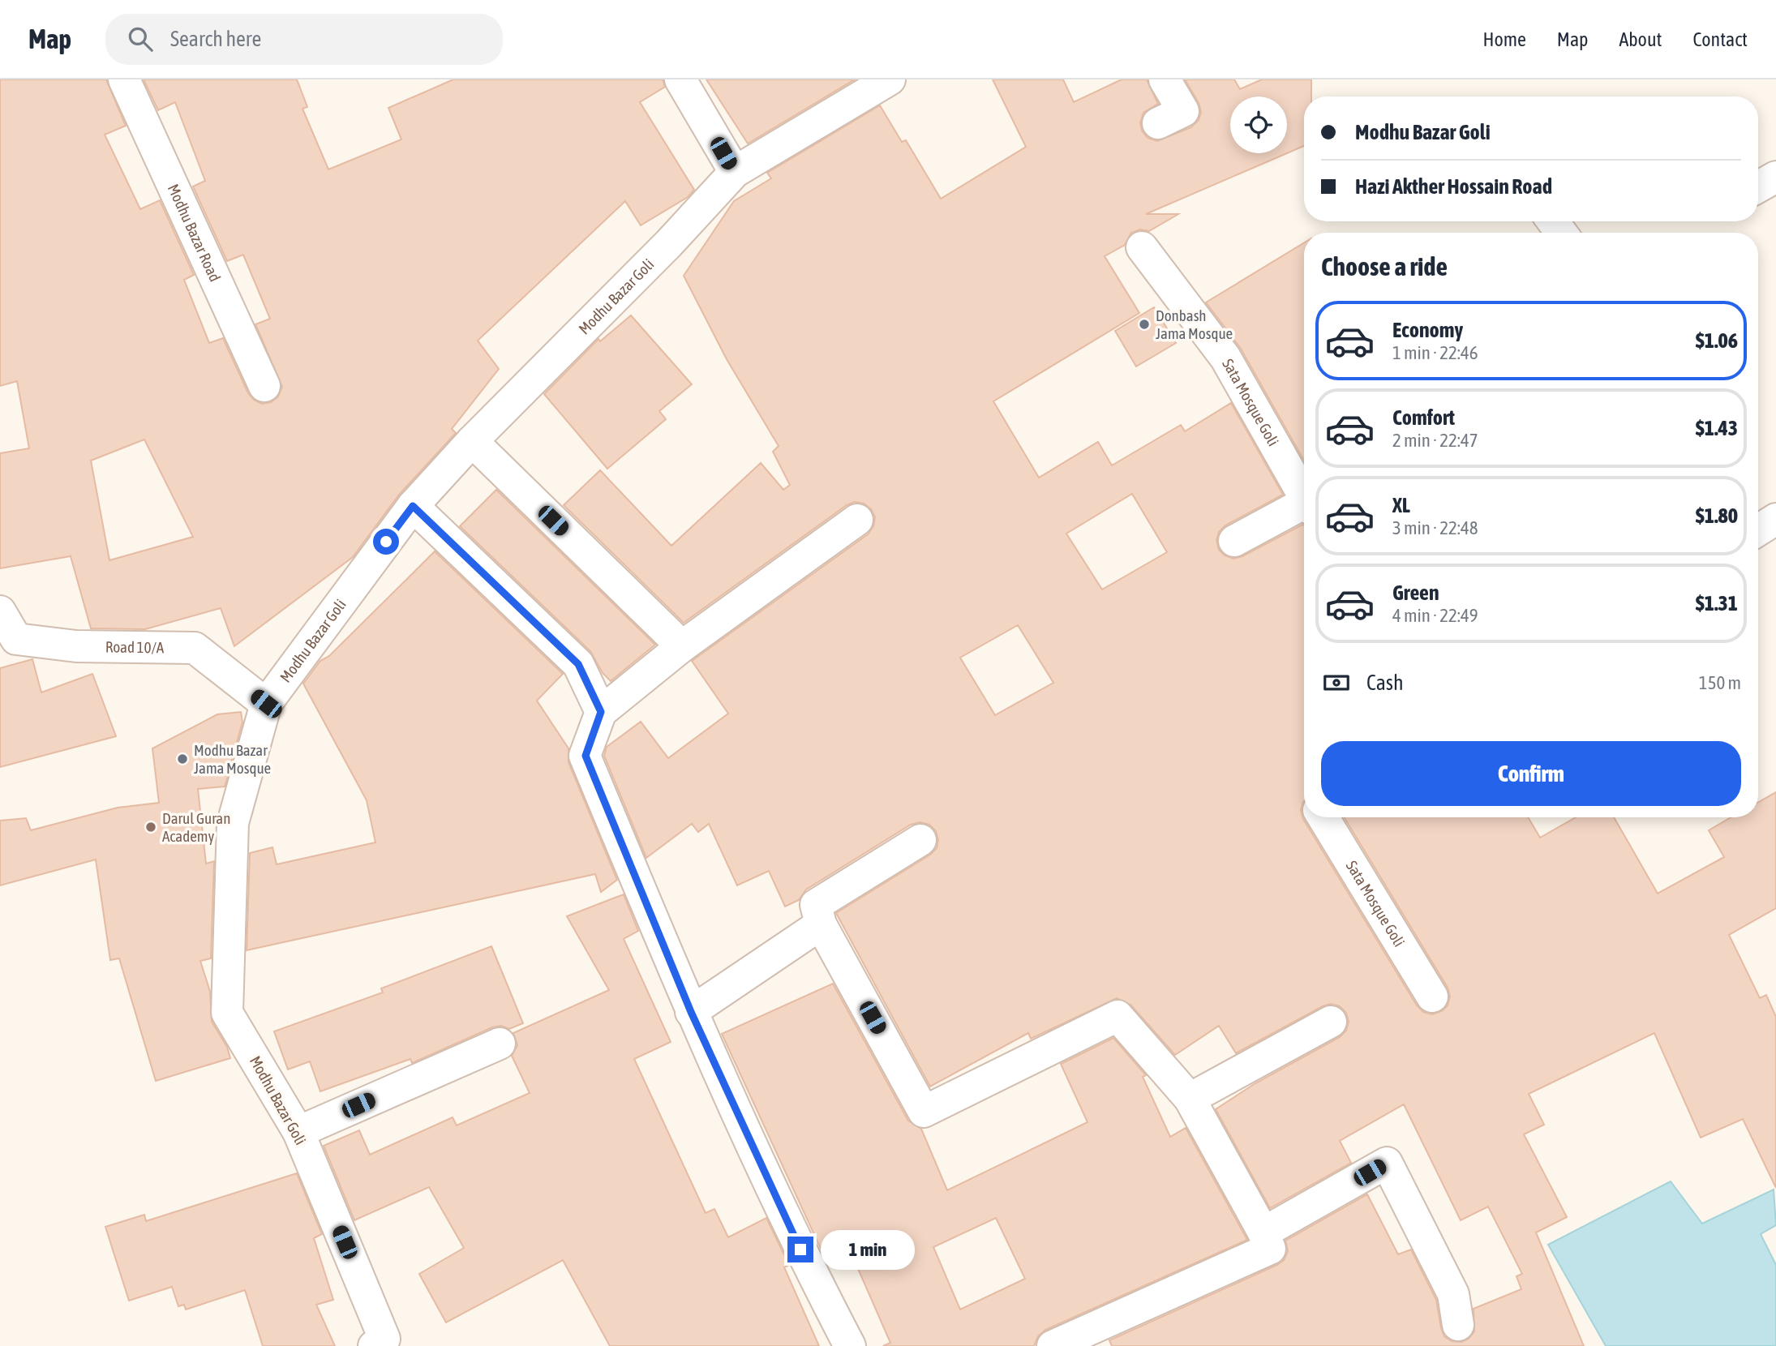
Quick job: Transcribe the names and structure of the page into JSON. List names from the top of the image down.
{
  "streets": {
    "street": [
      "Modhu Bazar Road",
      "Modhu Bazar Goli",
      "Sata Mosque Goli",
      "Road 10/A"
    ]
  },
  "crossings": [
    ["Modhu Bazar Goli", "Road 10/A"]
  ],
  "places": ["Donbash Jama Mosque", "Modhu Bazar Jama Mosque", "Darul Guran Academy"],
  "page": {
    "header": "Map",
    "search": "Search here",
    "nav": [
      "Home",
      "Map",
      "About",
      "Contact"
    ],
    "banner": ["Modhu Bazar Goli", "Hazi Akther Hossain Road"],
    "heading": "Choose a ride",
    "list": [
      {
        "name": "Economy",
        "note": "1 min · 22:46",
        "value": "$1.06"
      },
      {
        "name": "Comfort",
        "note": "2 min · 22:47",
        "value": "$1.43"
      },
      {
        "name": "XL",
        "note": "3 min · 22:48",
        "value": "$1.80"
      },
      {
        "name": "Green",
        "note": "4 min · 22:49",
        "value": "$1.31"
      }
    ],
    "pay": ["Cash", "150 m"],
    "buttons": "Confirm",
    "bubble": "1 min"
  }
}
